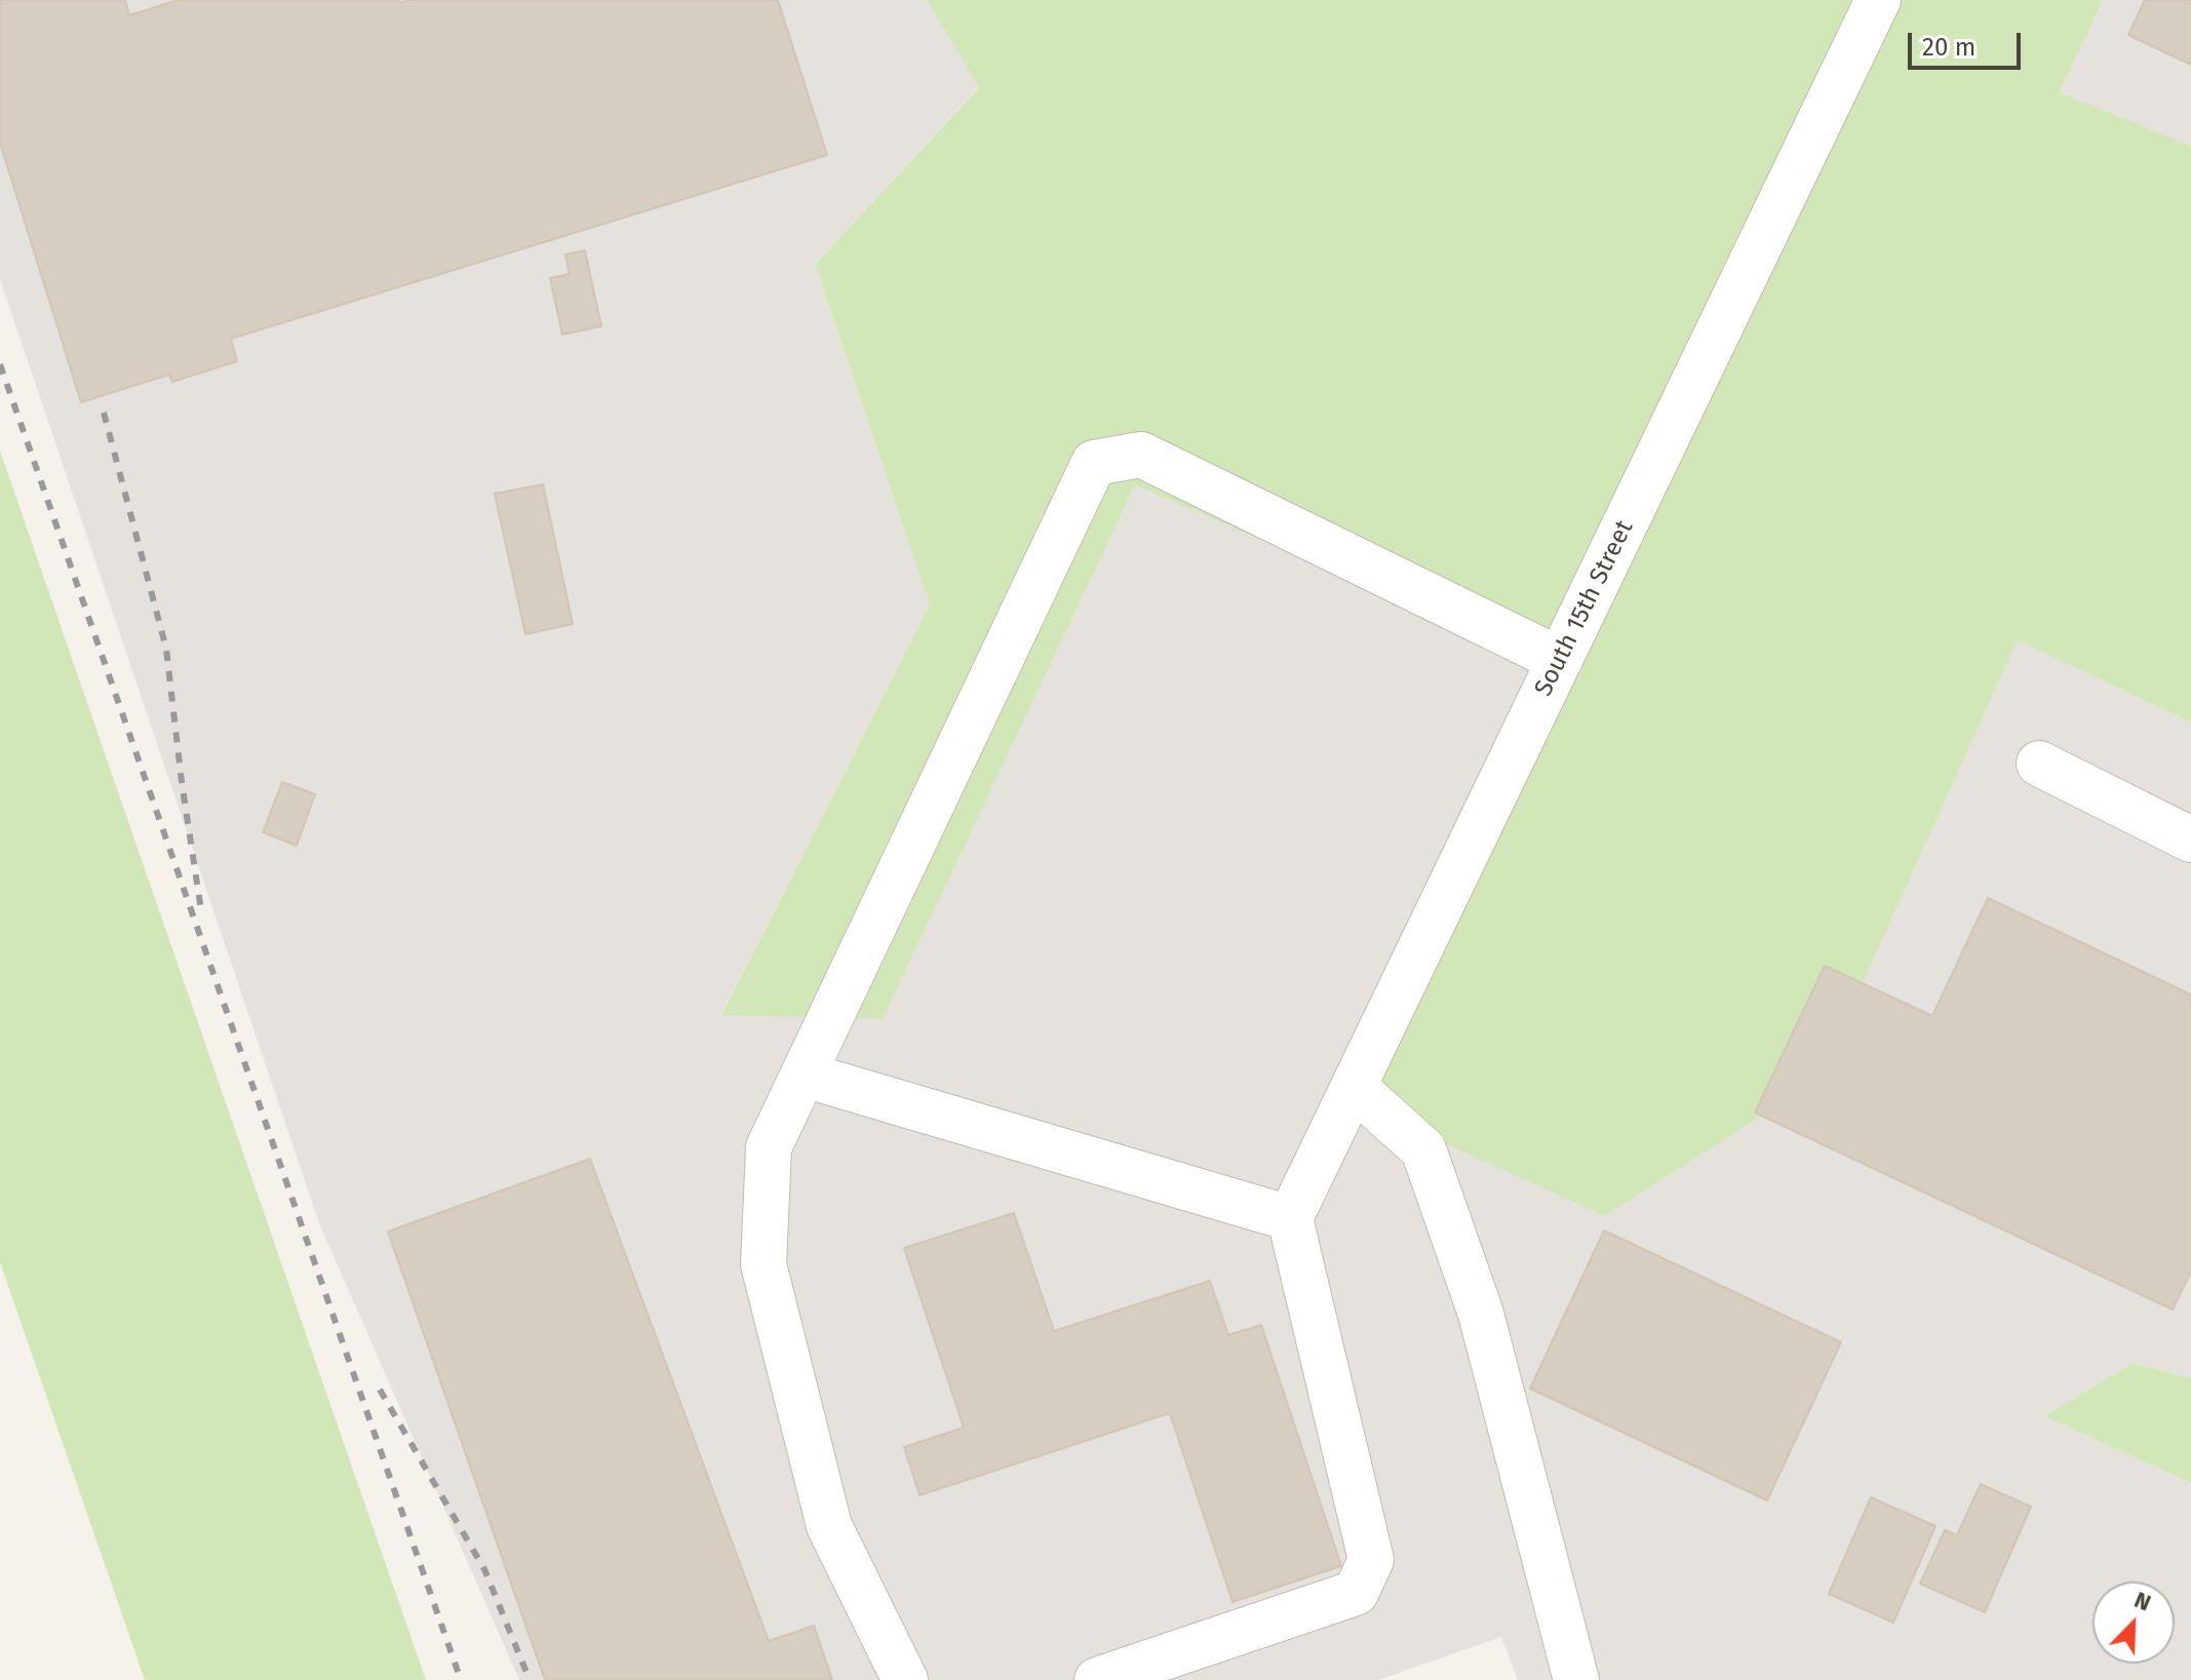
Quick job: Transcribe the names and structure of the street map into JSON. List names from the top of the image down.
{
  "streets": {
    "street": ["South 15th Street"]
  },
  "scale_bar": "20 m",
  "north": "top right"
}
